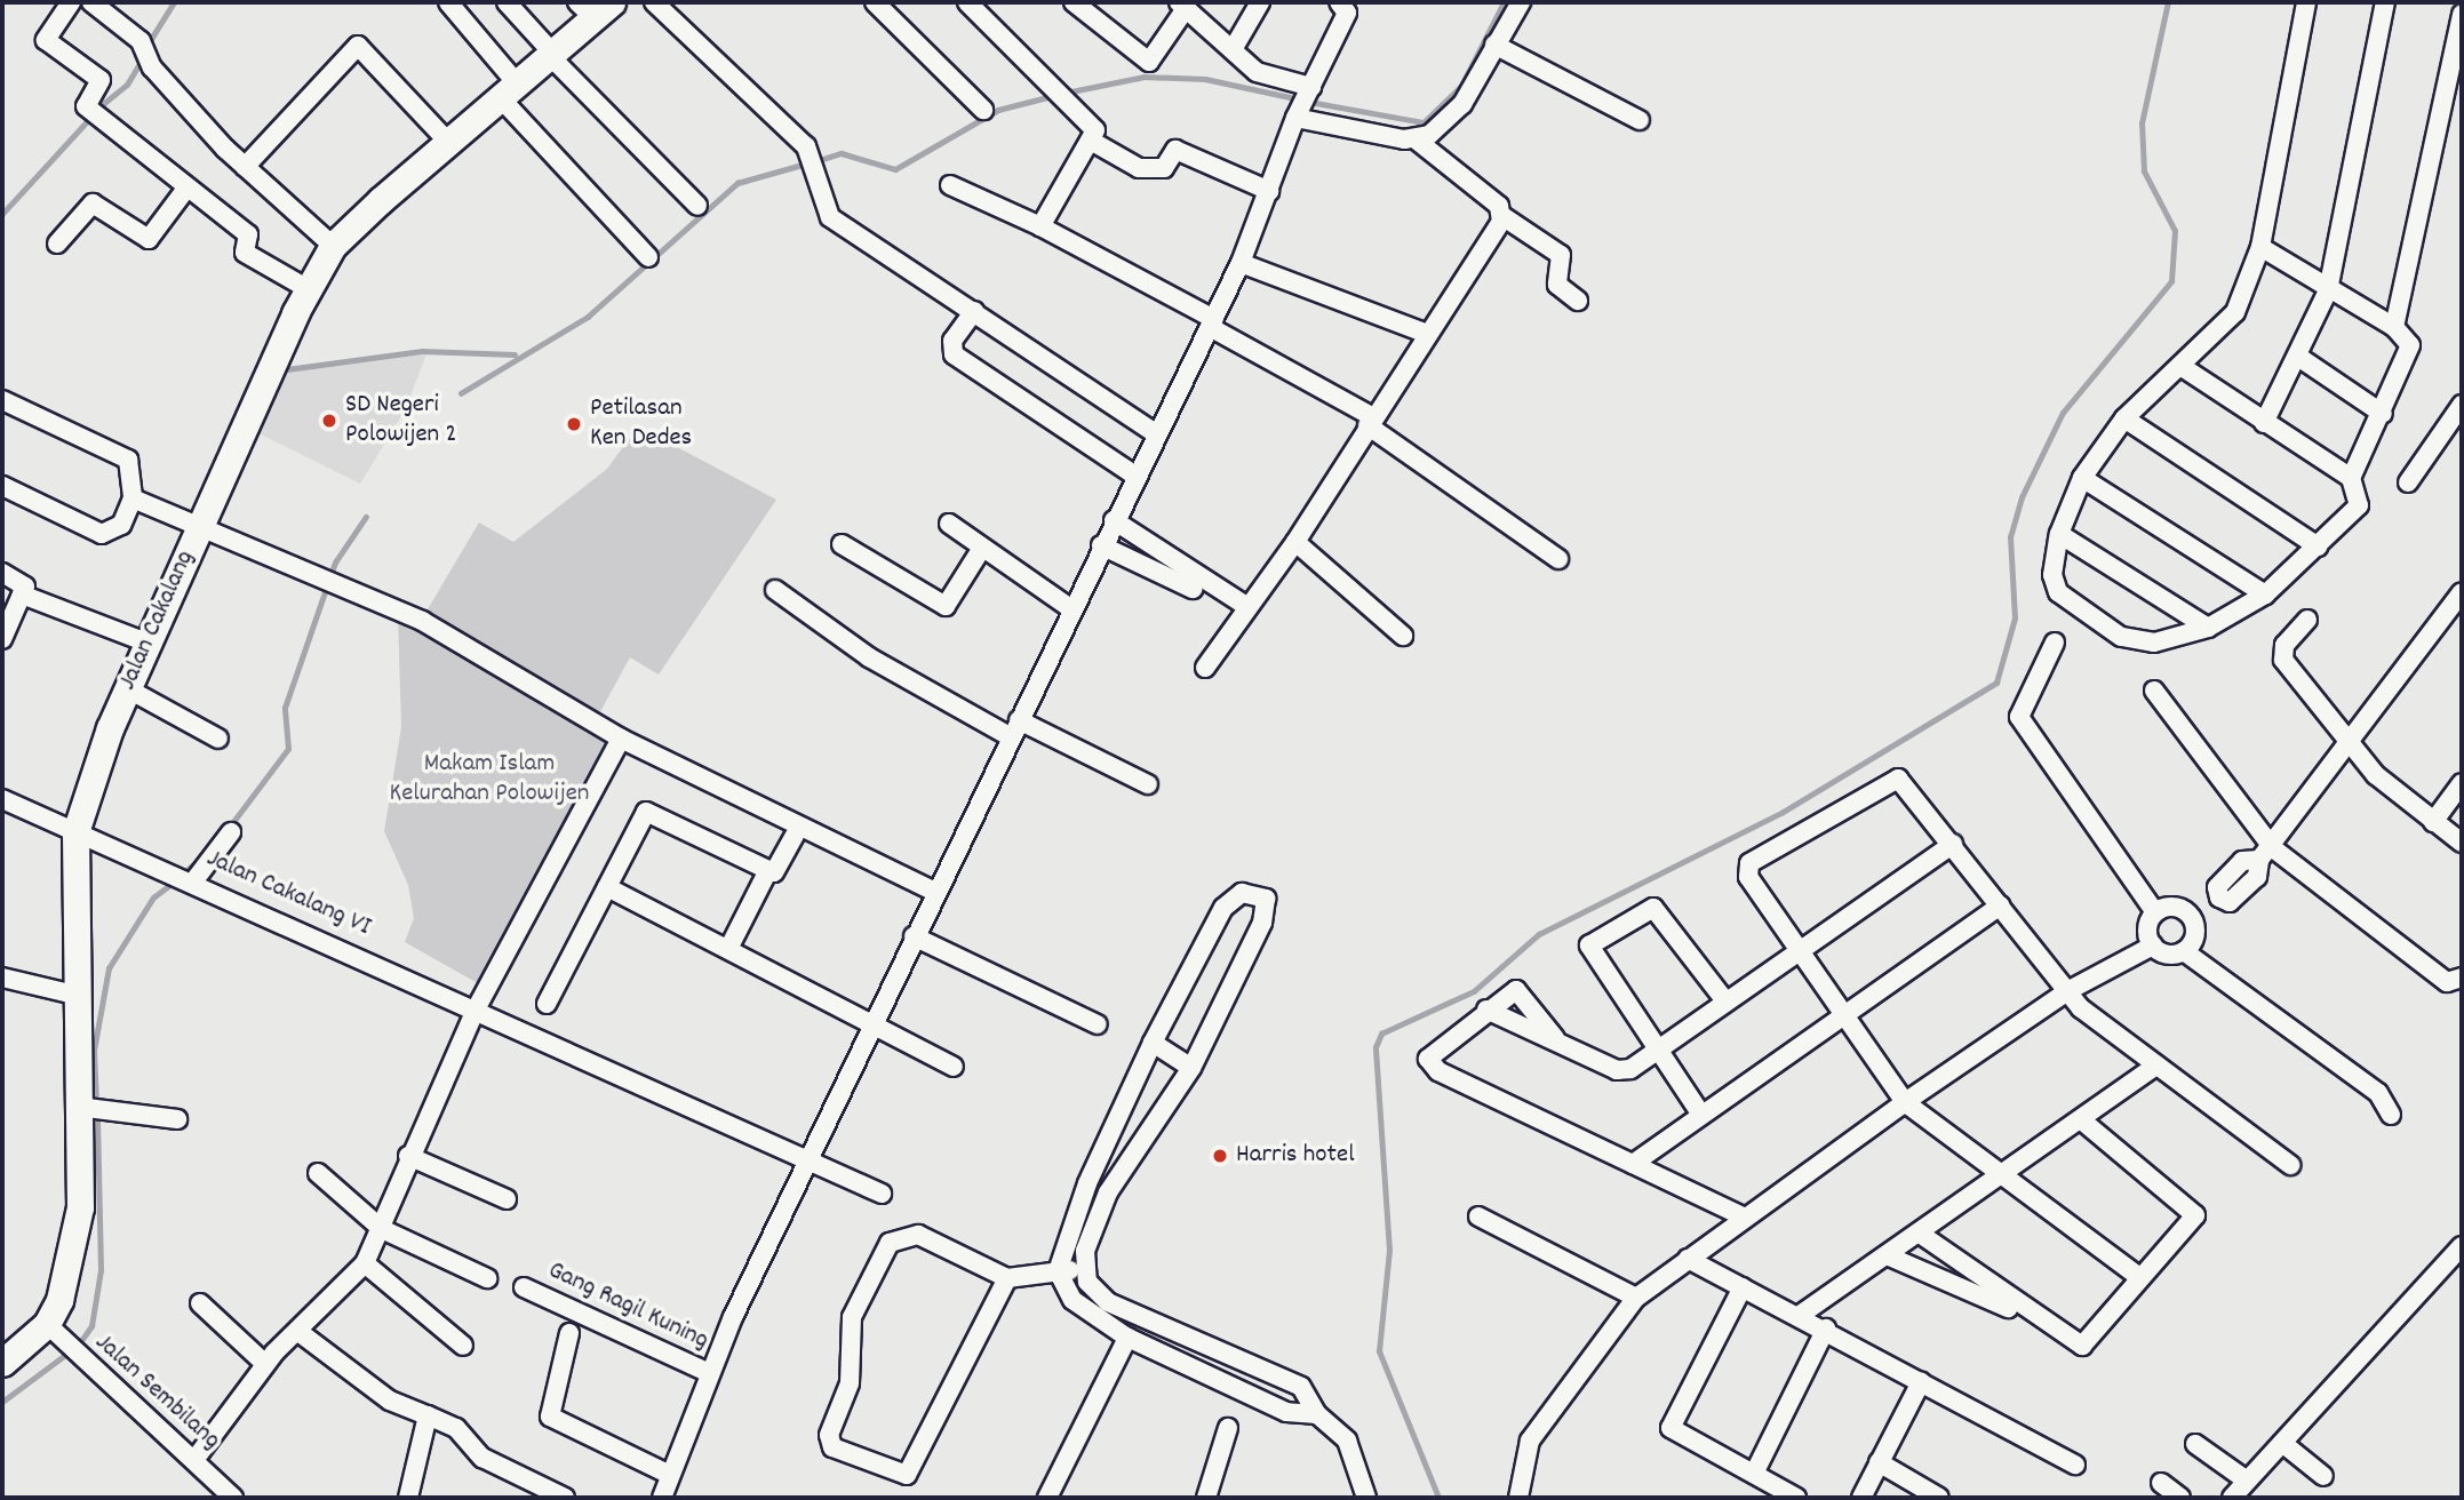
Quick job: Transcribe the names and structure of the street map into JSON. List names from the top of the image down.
{
  "streets": {
    "street": [
      "Jalan Cakalang",
      "Jalan Cakalang VI",
      "Gang Ragil Kuning",
      "Jalan Sembilang"
    ]
  },
  "crossings": [
    ["Jalan Cakalang", "Jalan Cakalang VI"],
    ["Jalan Cakalang", "Jalan Sembilang"]
  ],
  "parks": ["Makam Islam Kelurahan Polowijen"],
  "places": ["SD Negeri Polowijen 2", "Petilasan Ken Dedes", "Harris hotel"]
}
